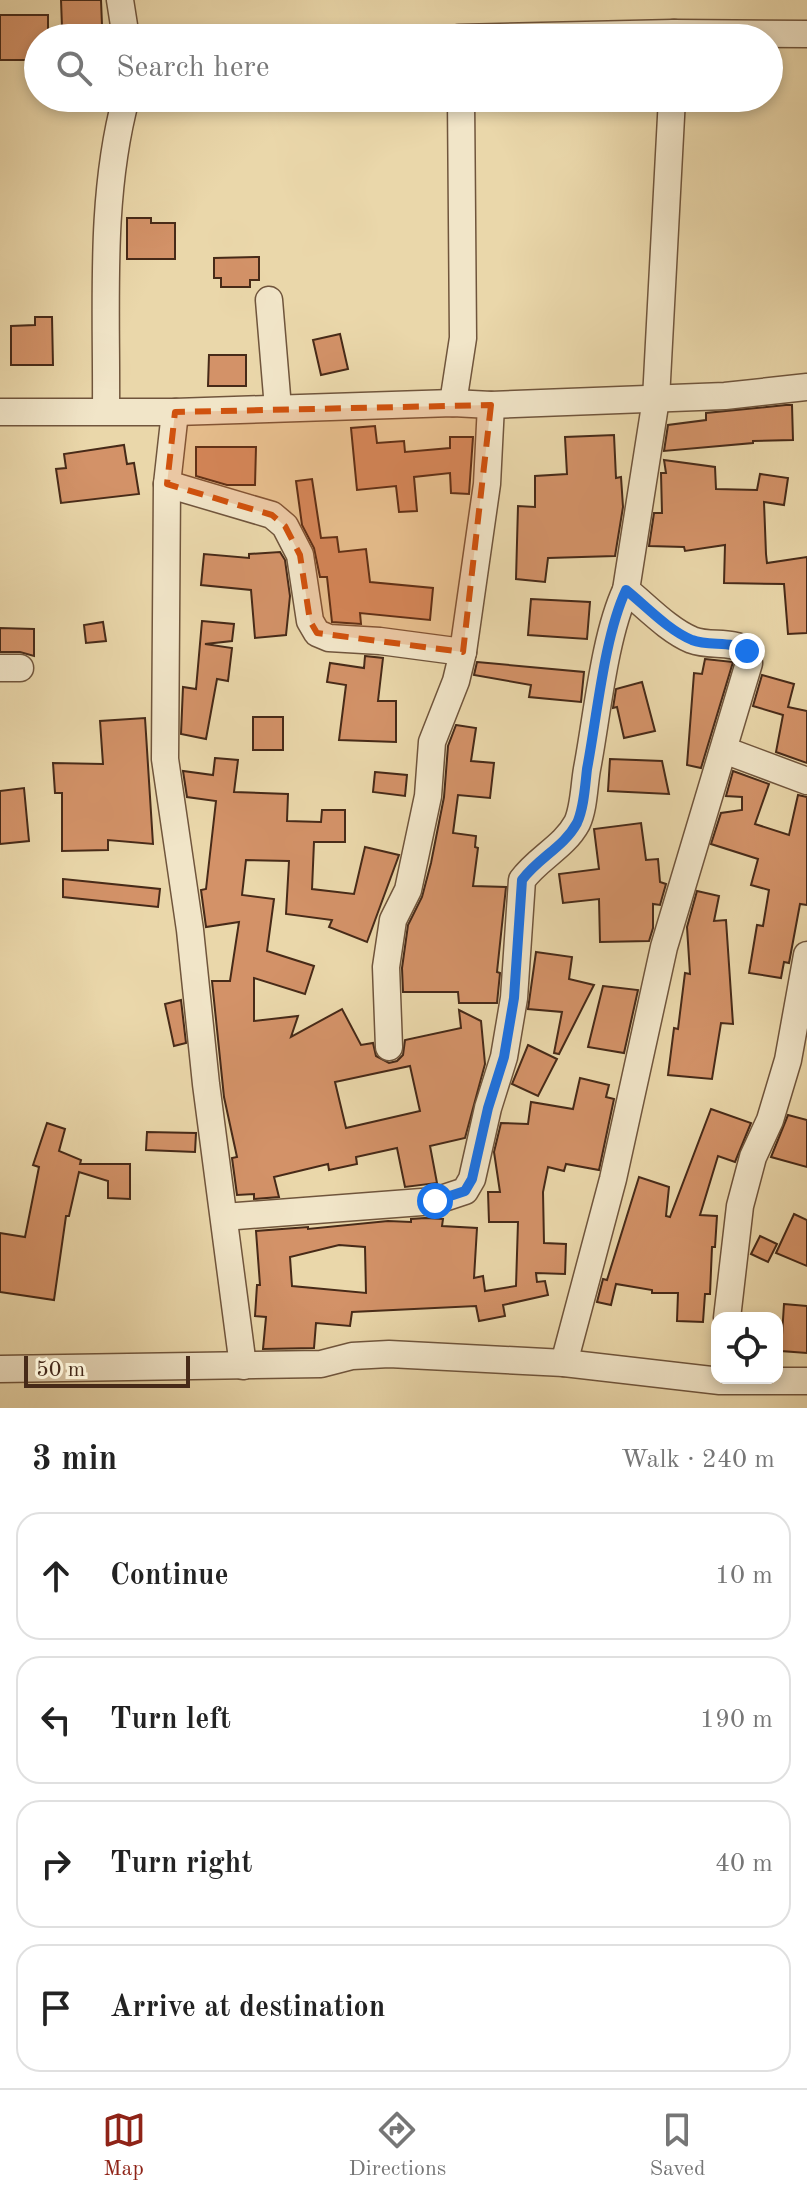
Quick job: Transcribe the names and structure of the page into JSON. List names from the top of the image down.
{
  "scale_bar": "50 m",
  "page": {
    "search": "Search here",
    "scale": "50 m",
    "heading": ["3 min", "Walk · 240 m"],
    "list": [
      ["Continue", "10 m"],
      ["Turn left", "190 m"],
      ["Turn right", "40 m"],
      "Arrive at destination"
    ],
    "nav": ["Map", "Directions", "Saved"]
  }
}
